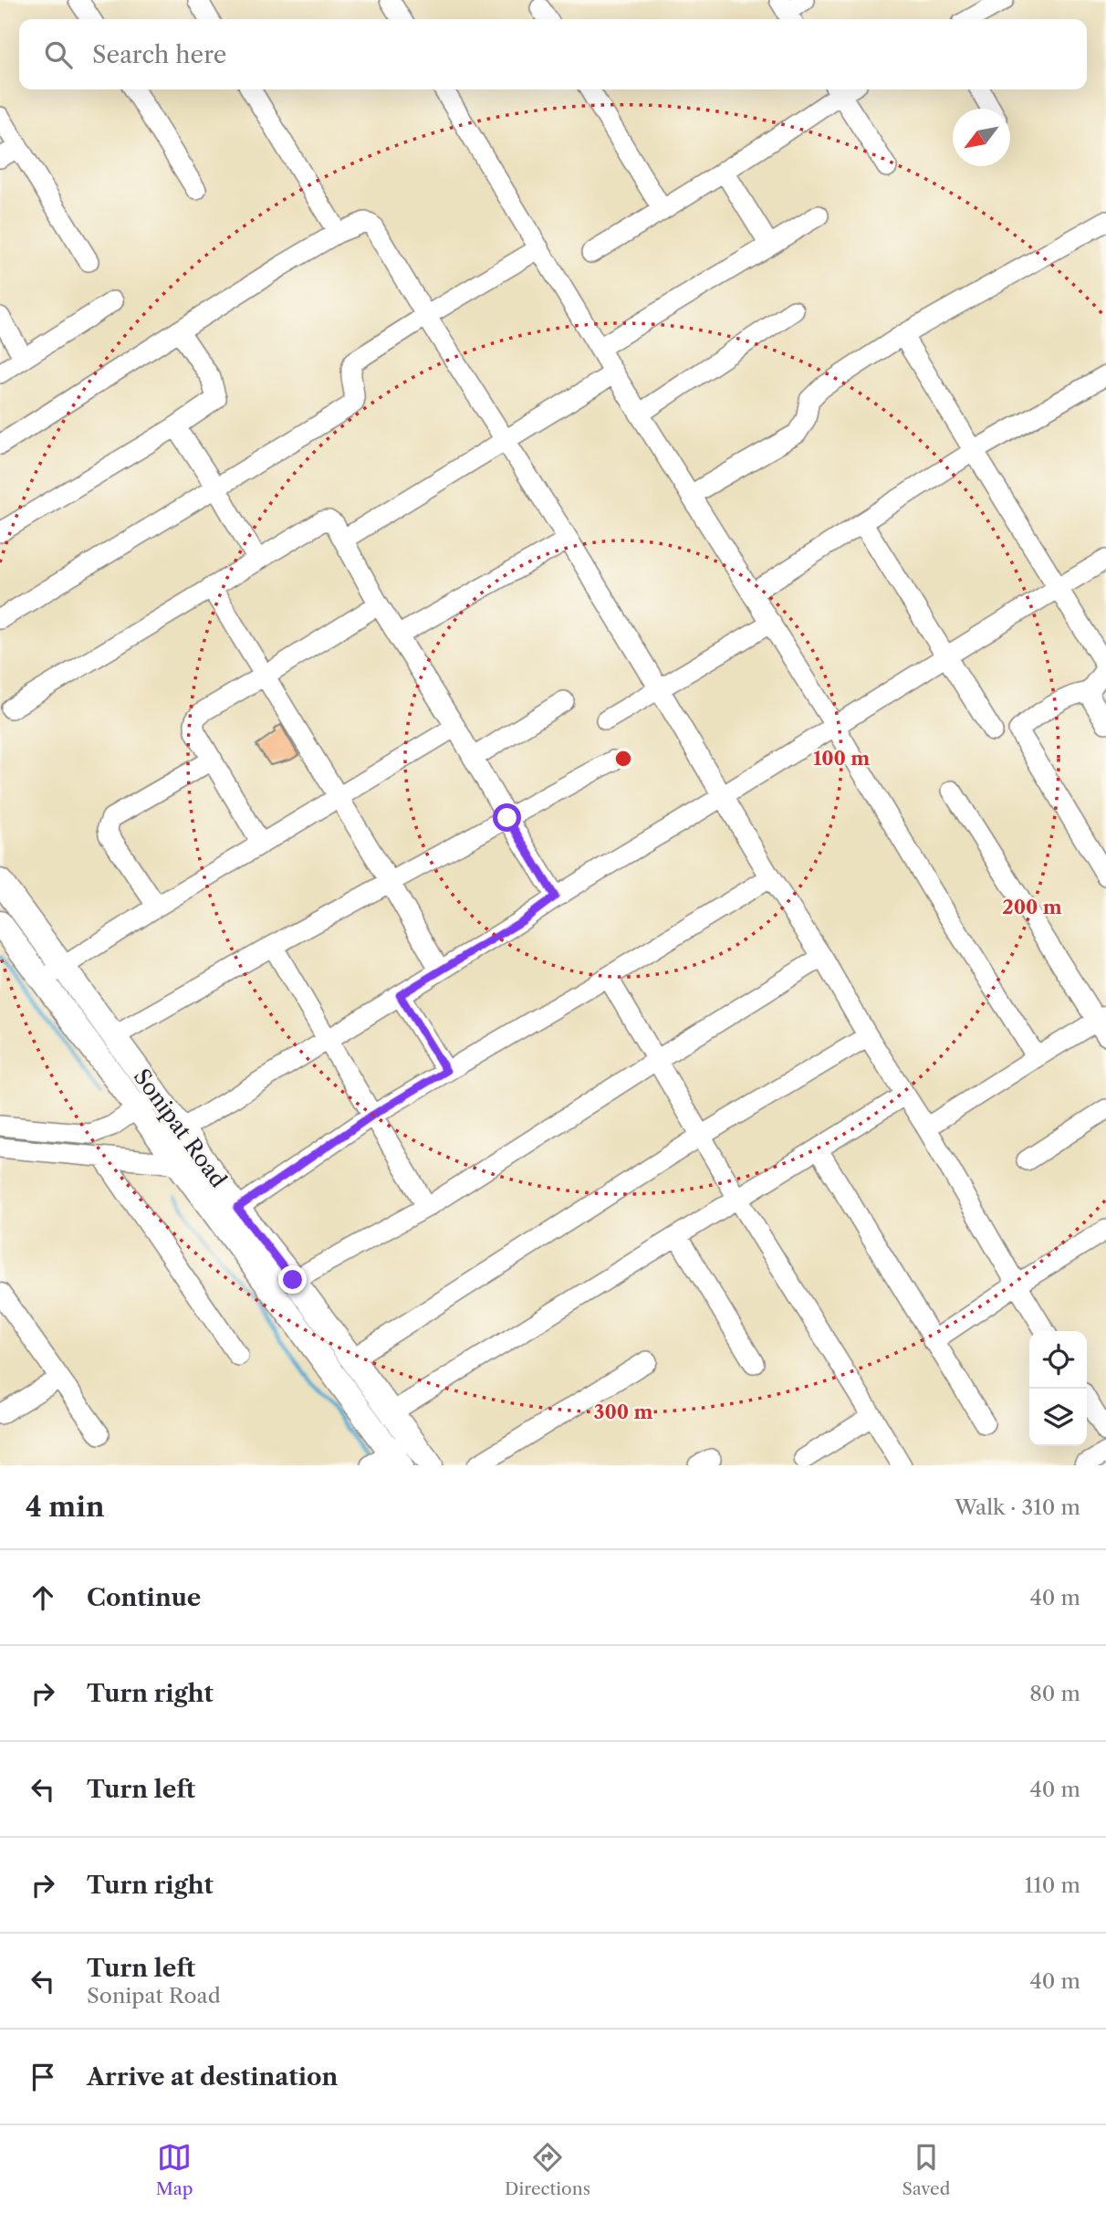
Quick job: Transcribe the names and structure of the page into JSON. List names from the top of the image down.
{
  "streets": {
    "main road": ["Sonipat Road"]
  },
  "north": "bottom left",
  "page": {
    "search": "Search here",
    "heading": ["4 min", "Walk · 310 m"],
    "list": [
      ["Continue", "40 m"],
      ["Turn right", "80 m"],
      ["Turn left", "40 m"],
      ["Turn right", "110 m"],
      ["Turn left", "Sonipat Road", "40 m"],
      "Arrive at destination"
    ],
    "nav": ["Map", "Directions", "Saved"]
  },
  "rings": ["100 m", "200 m", "300 m"]
}
